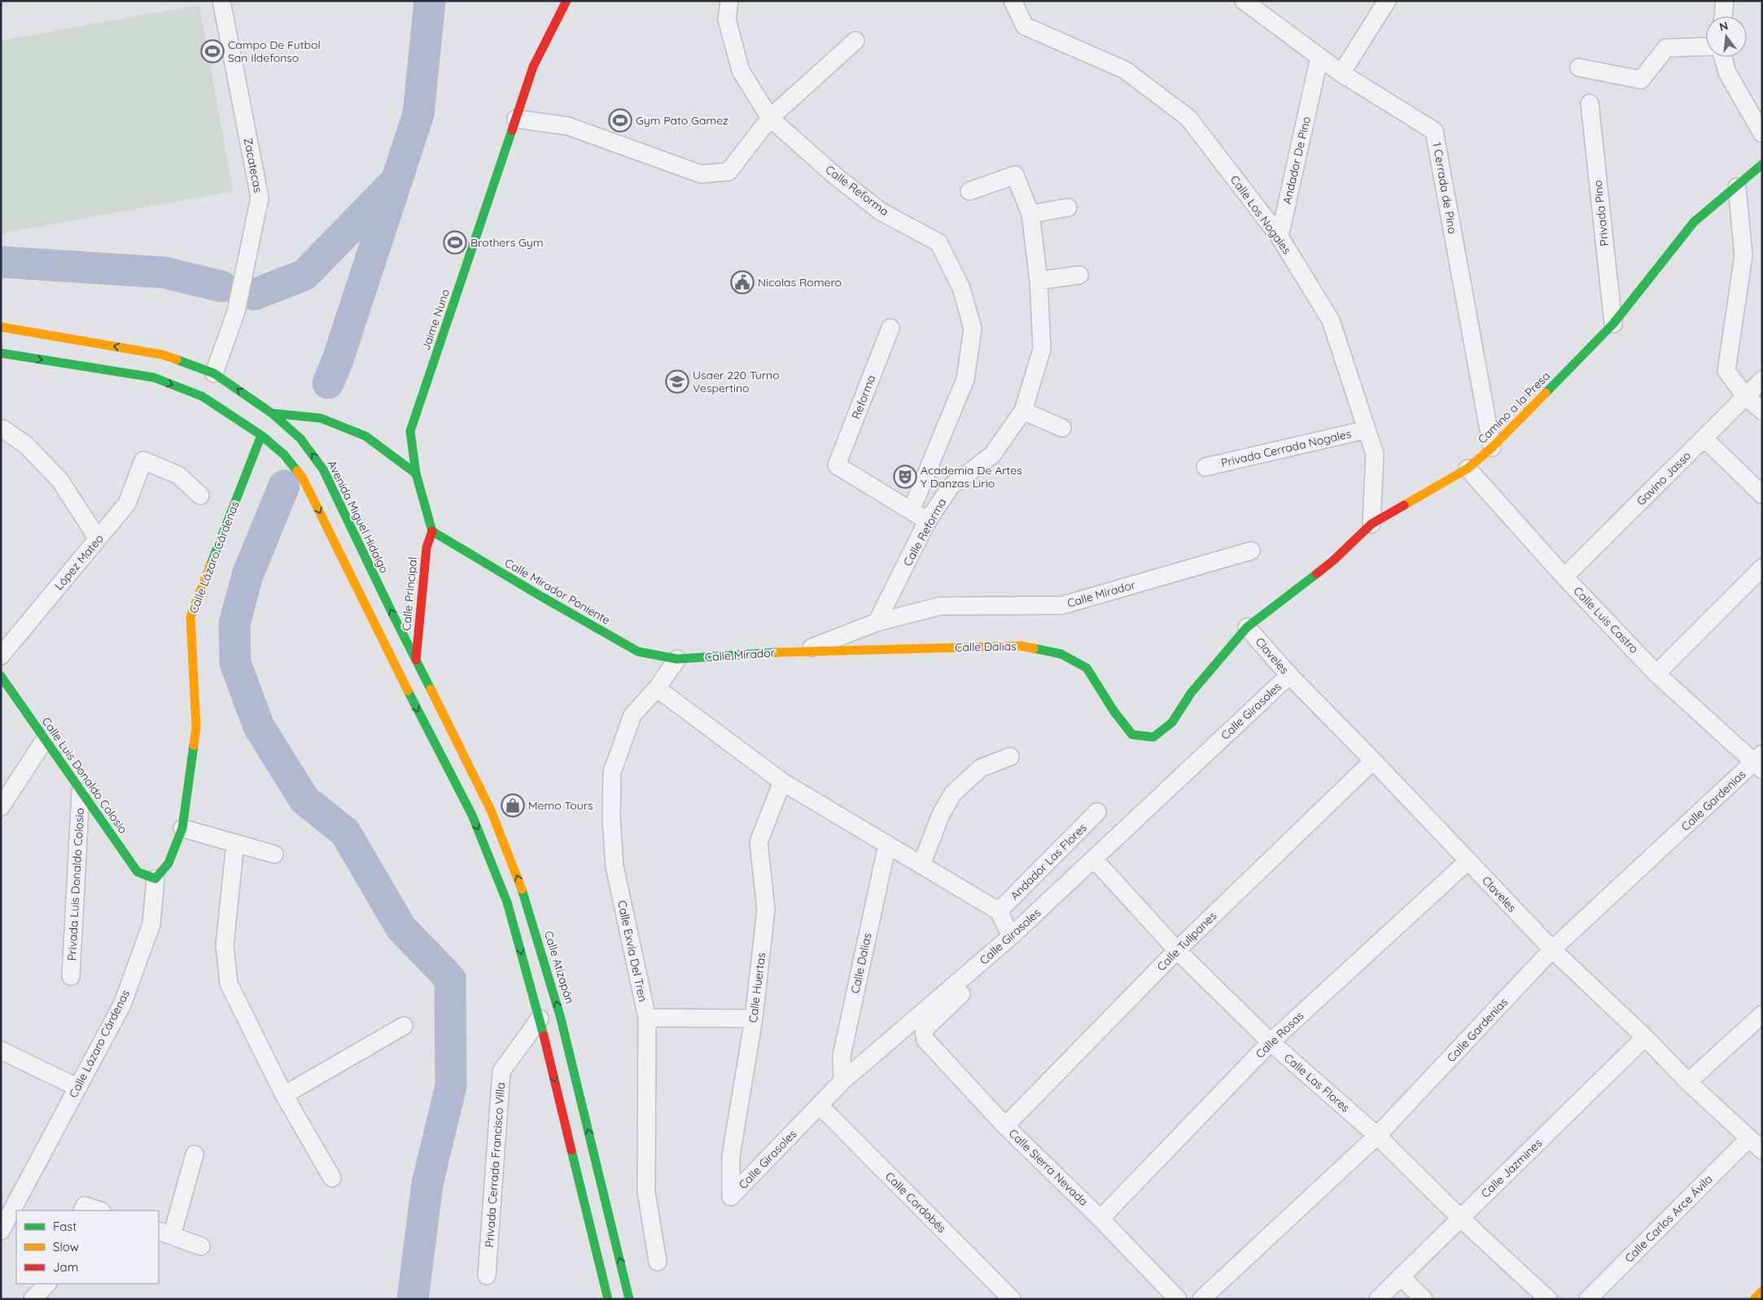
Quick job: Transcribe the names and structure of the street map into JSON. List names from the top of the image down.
{
  "streets": {
    "main road": [
      "Jaime Nuno",
      "Camino a la Presa",
      "Avenida Miguel Hidalgo",
      "Calle Lázaro Cárdenas",
      "Calle Mirador Poniente",
      "Calle Principal",
      "Calle Mirador",
      "Calle Dalias",
      "Calle Luis Donaldo Colosio",
      "Calle Atizapán"
    ],
    "street": [
      "Andador De Pino",
      "Zacatecas",
      "1 Cerrada de Pino",
      "Calle Reforma",
      "Privada Pino",
      "Calle Los Nogales",
      "Reforma",
      "Privada Cerrada Nogales",
      "Gavino Jasso",
      "López Mateo",
      "Calle Luis Castro",
      "Claveles",
      "Calle Girasoles",
      "Calle Gardenias",
      "Andador Las Flores",
      "Privada Luis Donaldo Colosio",
      "Calle Tulipanes",
      "Calle Exvía Del Tren",
      "Calle Huertas",
      "Calle Rosas",
      "Calle Las Flores",
      "Privada Cerrada Francisco Villa",
      "Calle Sierra Nevada",
      "Calle Jazmines",
      "Calle Cordobés",
      "Calle Carlos Arce Ávila"
    ]
  },
  "crossings": [
    ["Andador De Pino", "1 Cerrada de Pino"],
    ["Andador De Pino", "Calle Los Nogales"],
    ["Zacatecas", "Avenida Miguel Hidalgo"],
    ["1 Cerrada de Pino", "Camino a la Presa"],
    ["Calle Reforma", "Reforma"],
    ["Calle Reforma", "Calle Mirador"],
    ["Privada Pino", "Camino a la Presa"],
    ["Calle Los Nogales", "Camino a la Presa"],
    ["Calle Los Nogales", "Privada Cerrada Nogales"],
    ["Jaime Nuno", "Calle Mirador Poniente"],
    ["Jaime Nuno", "Calle Principal"],
    ["Camino a la Presa", "Calle Luis Castro"],
    ["Camino a la Presa", "Calle Dalias"],
    ["Camino a la Presa", "Claveles"],
    ["Gavino Jasso", "Calle Luis Castro"],
    ["Avenida Miguel Hidalgo", "Calle Principal"],
    ["Avenida Miguel Hidalgo", "Calle Atizapán"],
    ["Calle Lázaro Cárdenas", "Calle Luis Donaldo Colosio"],
    ["Calle Mirador Poniente", "Calle Principal"],
    ["Calle Mirador Poniente", "Calle Mirador"],
    ["Calle Mirador Poniente", "Calle Exvía Del Tren"],
    ["Calle Principal", "Calle Atizapán"],
    ["Calle Mirador", "Calle Dalias"],
    ["Calle Mirador", "Calle Exvía Del Tren"],
    ["Calle Luis Castro", "Calle Gardenias"],
    ["Calle Dalias", "Claveles"],
    ["Calle Dalias", "Calle Girasoles"],
    ["Claveles", "Calle Girasoles"],
    ["Claveles", "Calle Gardenias"],
    ["Claveles", "Calle Tulipanes"],
    ["Claveles", "Calle Rosas"],
    ["Claveles", "Calle Jazmines"],
    ["Claveles", "Calle Carlos Arce Ávila"],
    ["Calle Girasoles", "Calle Huertas"],
    ["Calle Girasoles", "Calle Las Flores"],
    ["Calle Girasoles", "Calle Sierra Nevada"],
    ["Calle Girasoles", "Calle Cordobés"],
    ["Calle Luis Donaldo Colosio", "Privada Luis Donaldo Colosio"],
    ["Calle Gardenias", "Calle Las Flores"],
    ["Calle Tulipanes", "Calle Las Flores"],
    ["Calle Tulipanes", "Calle Sierra Nevada"],
    ["Calle Rosas", "Calle Las Flores"],
    ["Calle Rosas", "Calle Sierra Nevada"],
    ["Calle Las Flores", "Calle Jazmines"]
  ],
  "places": {
    "sports": ["Campo De Futbol San Ildefonso", "Gym Pato Gamez", "Brothers Gym"],
    "public building": ["Nicolas Romero"],
    "school or university": ["Usaer 220 Turno Vespertino"],
    "theatre": ["Academia De Artes Y Danzas Lirio"],
    "shop": ["Memo Tours"]
  },
  "legend": ["Fast", "Slow", "Jam"],
  "north": "top"
}
